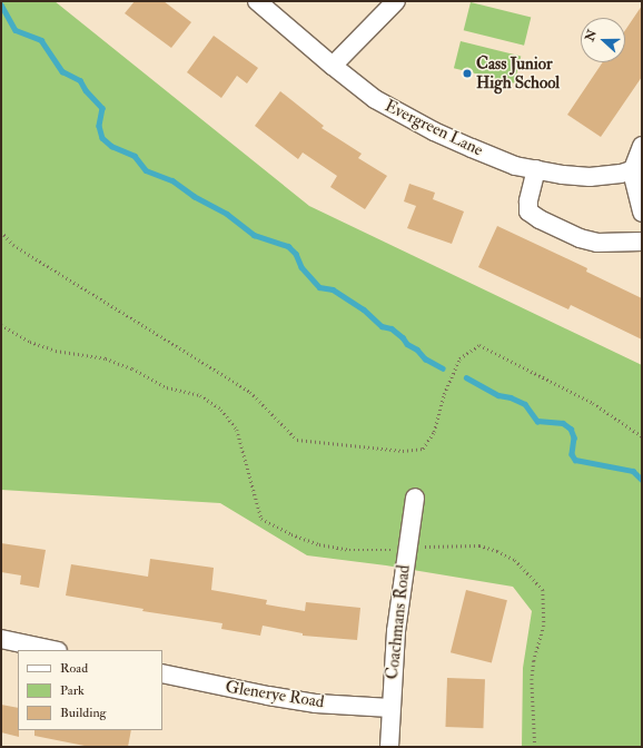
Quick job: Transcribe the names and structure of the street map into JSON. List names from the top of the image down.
{
  "streets": {
    "street": ["Evergreen Lane", "Coachmans Road", "Glenerye Road"]
  },
  "crossings": [
    ["Coachmans Road", "Glenerye Road"]
  ],
  "places": ["Cass Junior High School"],
  "legend": ["Road", "Park", "Building"],
  "north": "left"
}
